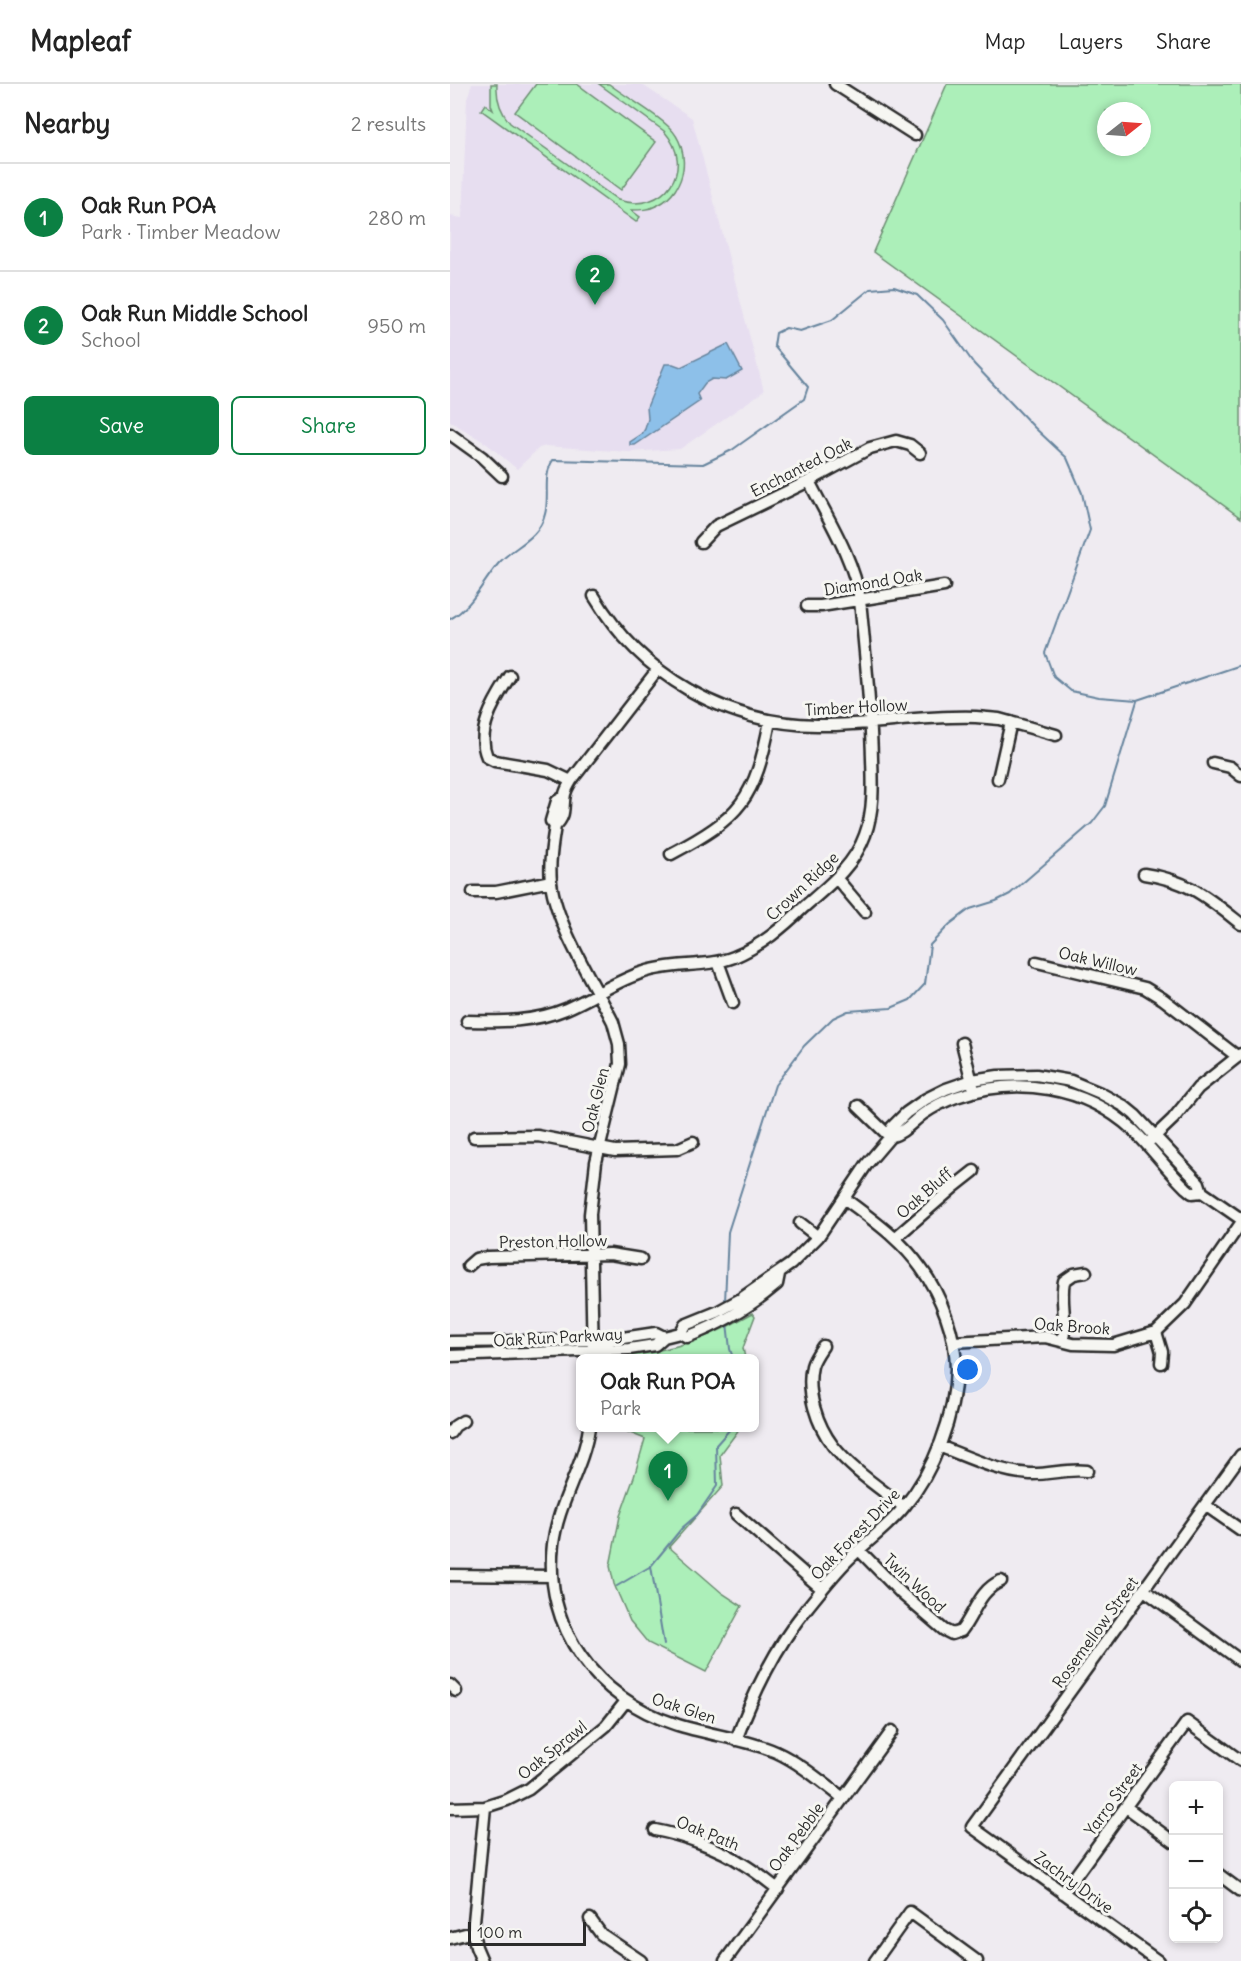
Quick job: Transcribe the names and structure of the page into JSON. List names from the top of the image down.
{
  "streets": {
    "street": [
      "Enchanted Oak",
      "Diamond Oak",
      "Timber Hollow",
      "Crown Ridge",
      "Oak Willow",
      "Oak Glen",
      "Oak Bluff",
      "Preston Hollow",
      "Oak Brook",
      "Oak Run Parkway",
      "Oak Forest Drive",
      "Twin Wood",
      "Rosemellow Street",
      "Oak Sprawl",
      "Yarro Street",
      "Oak Path",
      "Oak Pebble",
      "Zachry Drive"
    ]
  },
  "crossings": [
    ["Enchanted Oak", "Crown Ridge"],
    ["Diamond Oak", "Crown Ridge"],
    ["Timber Hollow", "Crown Ridge"],
    ["Timber Hollow", "Oak Glen"],
    ["Crown Ridge", "Oak Glen"],
    ["Oak Glen", "Preston Hollow"],
    ["Oak Glen", "Oak Run Parkway"],
    ["Oak Glen", "Oak Forest Drive"],
    ["Oak Glen", "Oak Sprawl"],
    ["Oak Glen", "Oak Pebble"],
    ["Oak Bluff", "Oak Forest Drive"],
    ["Oak Brook", "Oak Run Parkway"],
    ["Oak Brook", "Oak Forest Drive"],
    ["Oak Run Parkway", "Oak Forest Drive"],
    ["Oak Forest Drive", "Twin Wood"],
    ["Rosemellow Street", "Zachry Drive"],
    ["Yarro Street", "Zachry Drive"],
    ["Oak Path", "Oak Pebble"]
  ],
  "scale_bar": "100 m",
  "north": "right",
  "page": {
    "header": "Mapleaf",
    "nav": ["Map", "Layers", "Share"],
    "heading": ["Nearby", "2 results"],
    "list": [
      {
        "mark": "1",
        "name": "Oak Run POA",
        "note": "Park · Timber Meadow",
        "value": "280 m"
      },
      {
        "mark": "2",
        "name": "Oak Run Middle School",
        "note": "School",
        "value": "950 m"
      }
    ],
    "pins": ["2", "1"],
    "buttons": ["Save", "Share"],
    "popup": ["Oak Run POA", "Park"],
    "map_buttons": ["+", "−"],
    "scale": "100 m"
  }
}
